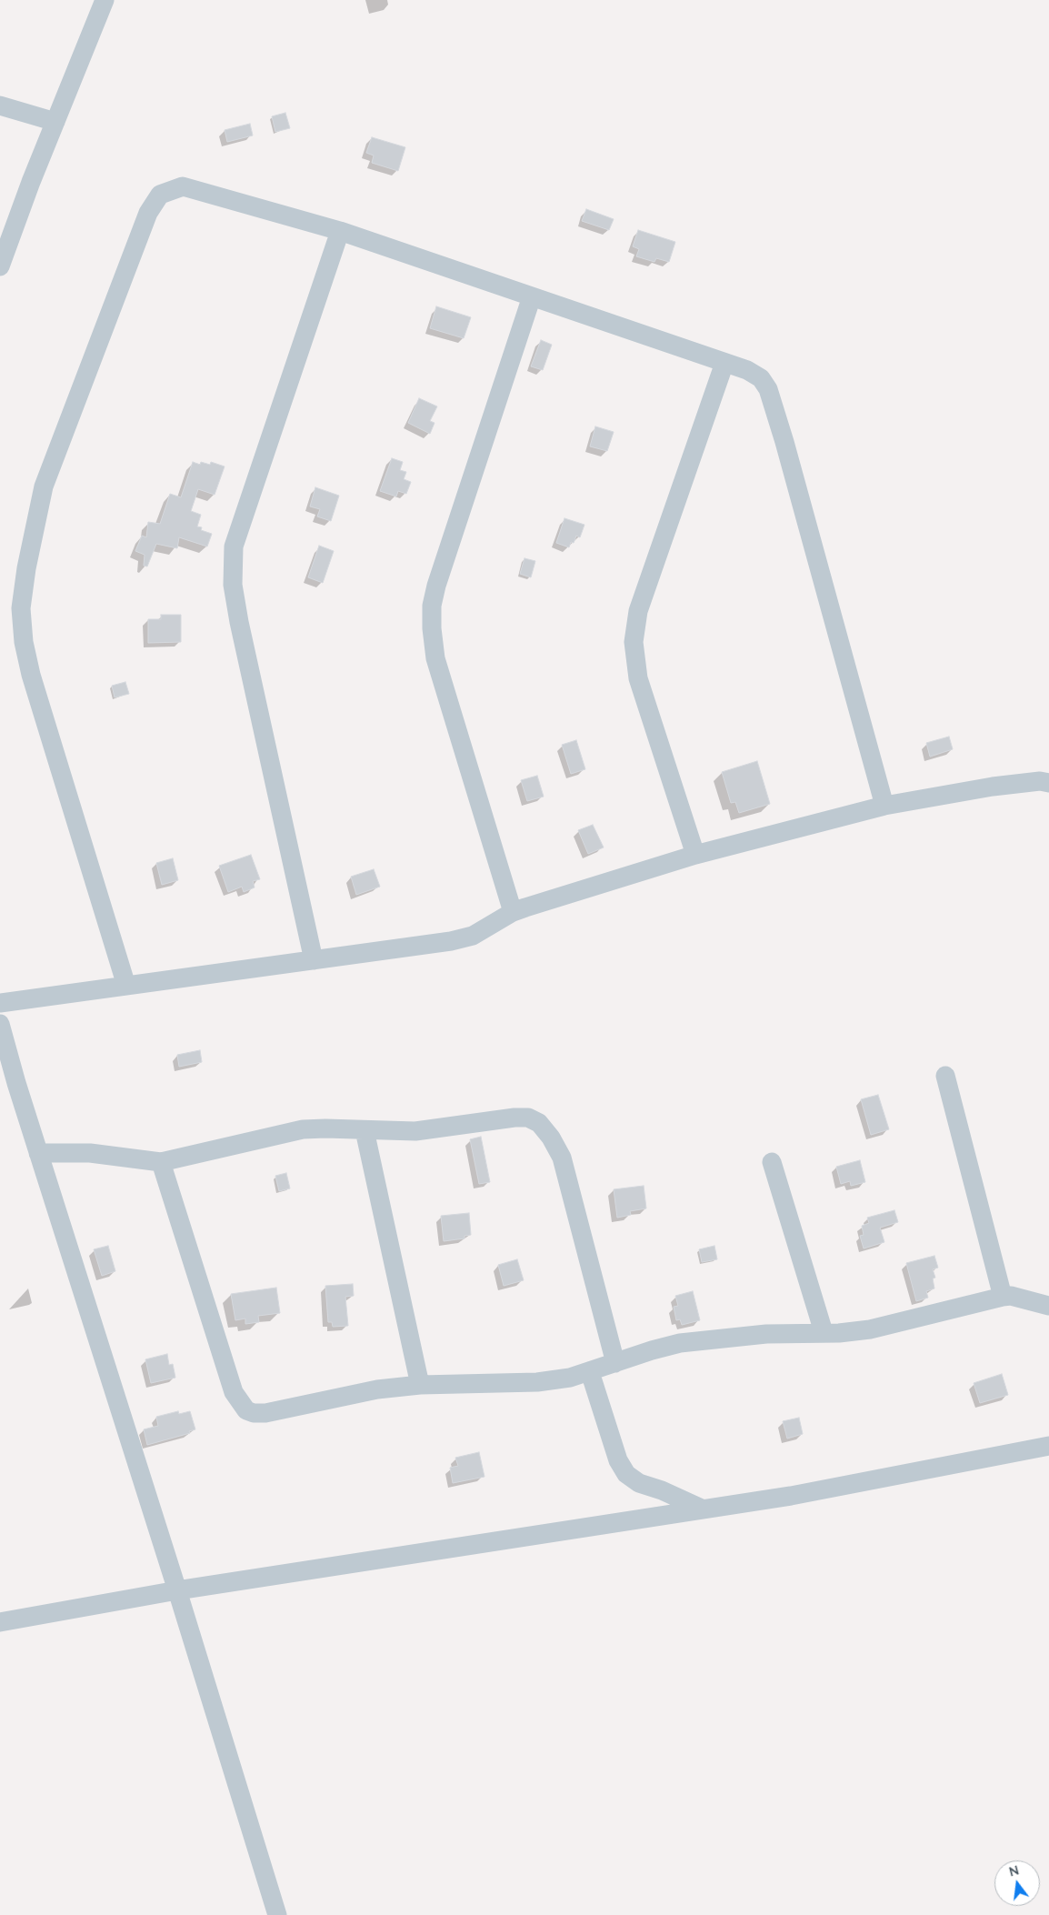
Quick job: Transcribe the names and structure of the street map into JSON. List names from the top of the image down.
{
  "north": "top"
}
